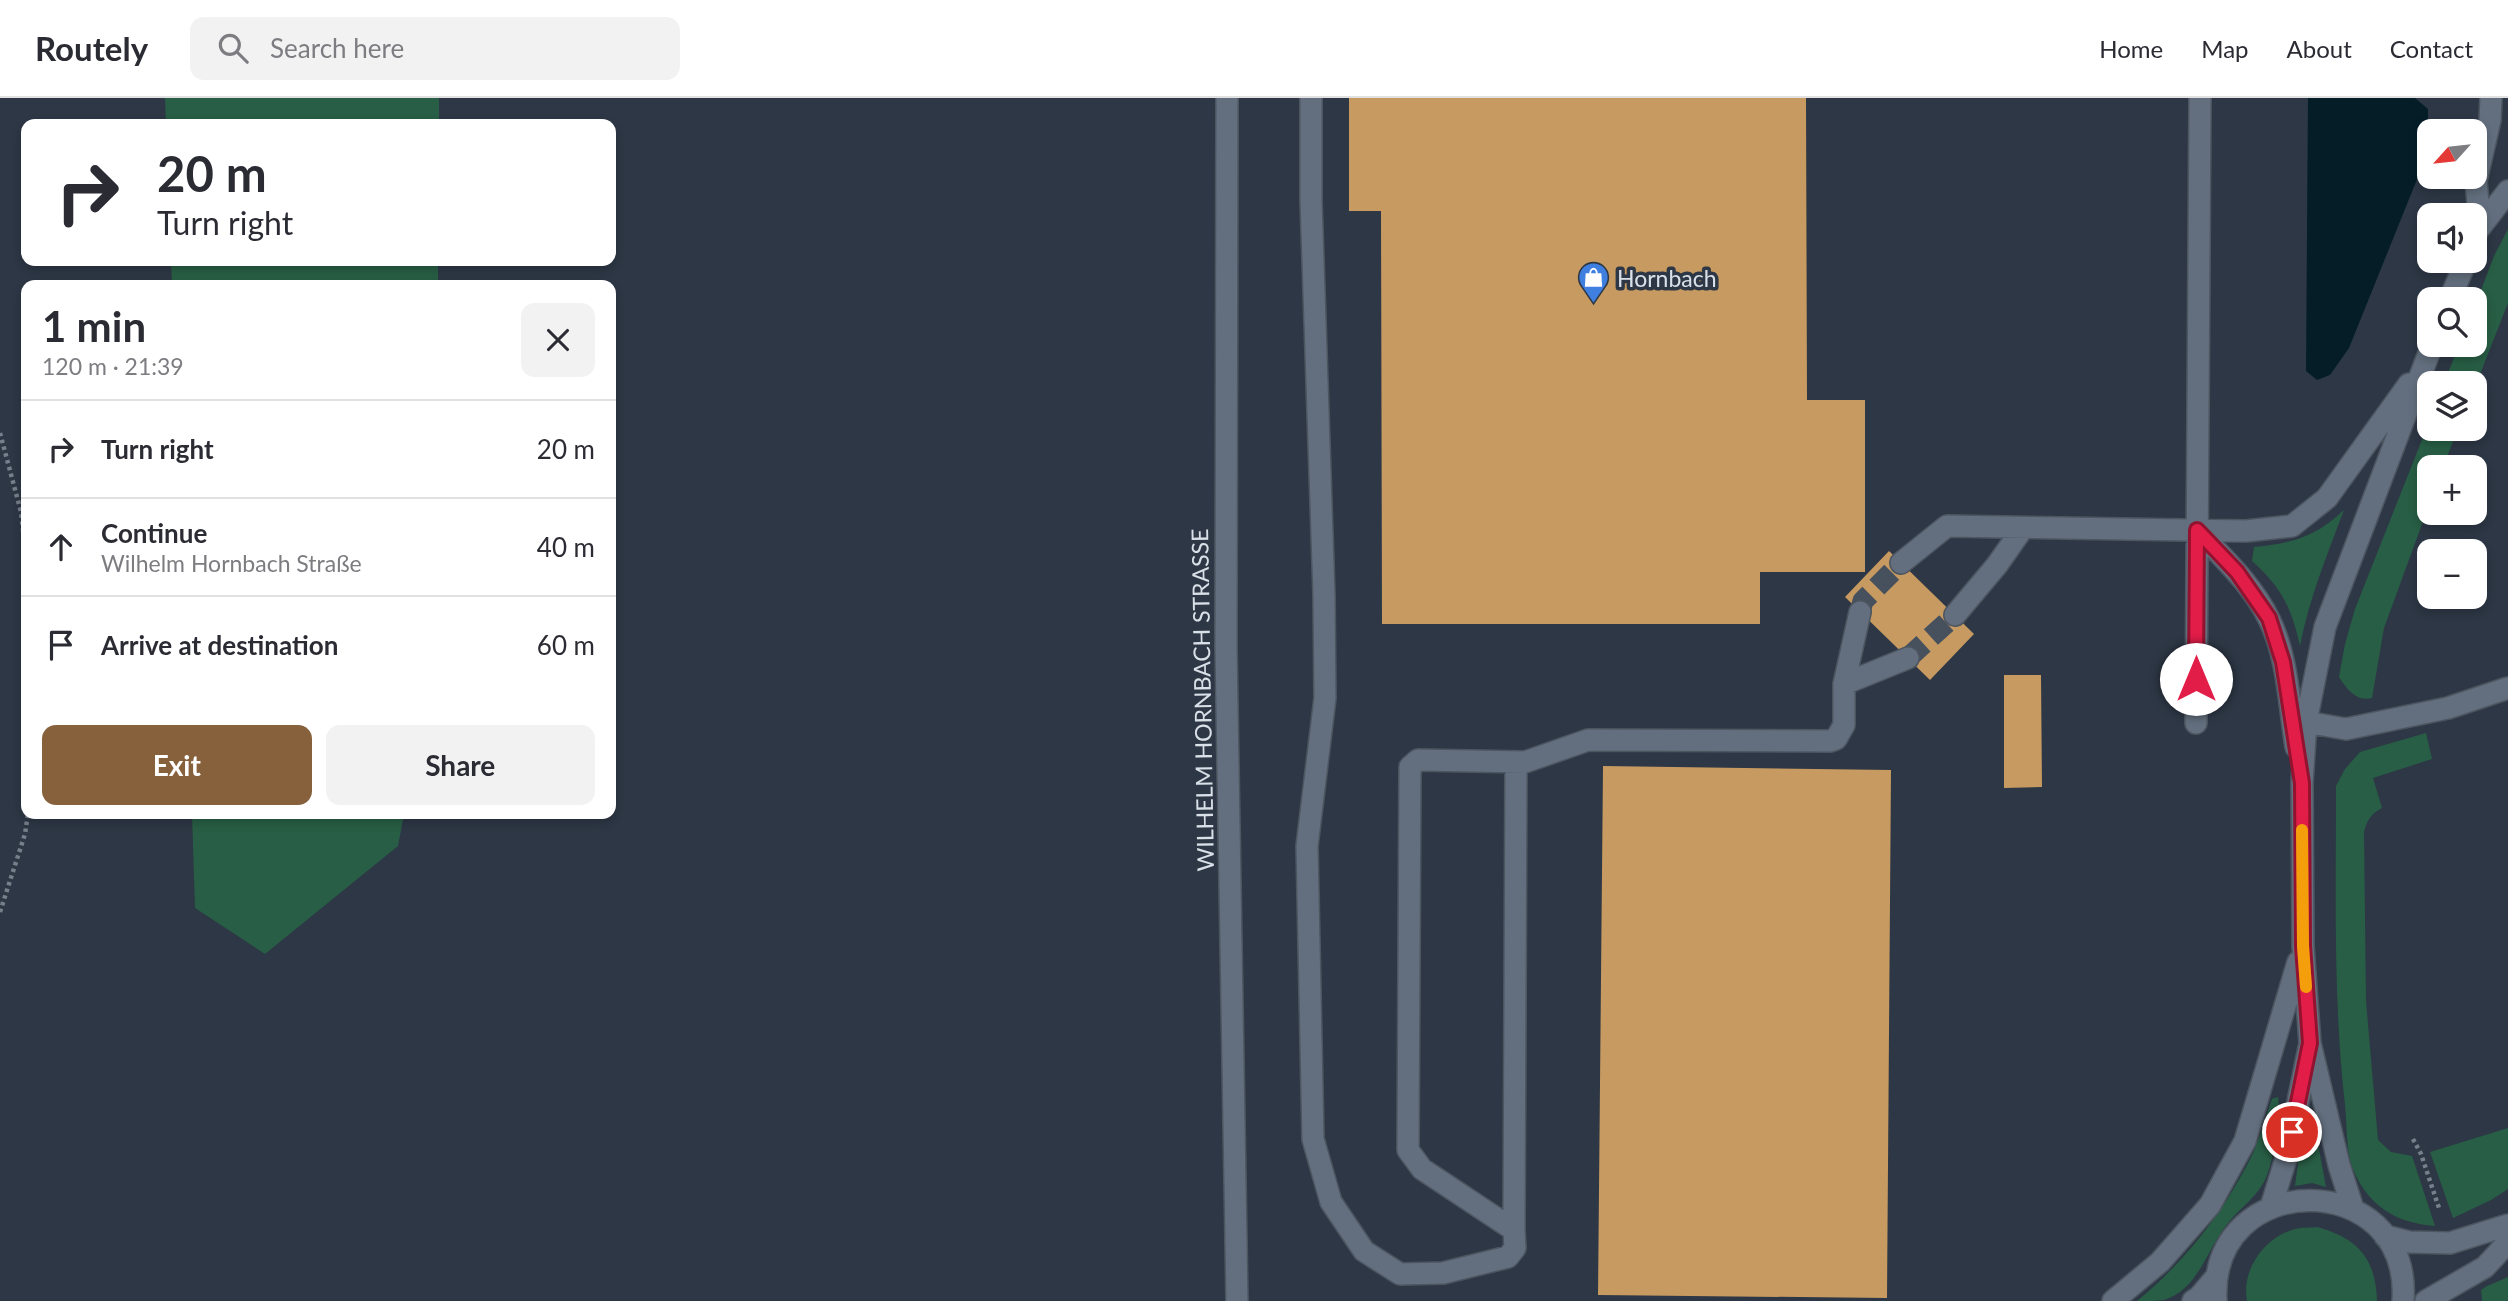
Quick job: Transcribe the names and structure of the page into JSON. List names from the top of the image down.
{
  "streets": {
    "street": ["WILHELM HORNBACH STRASSE"]
  },
  "places": {
    "shop": ["Hornbach"]
  },
  "north": "bottom left",
  "page": {
    "header": "Routely",
    "search": "Search here",
    "nav": [
      "Home",
      "Map",
      "About",
      "Contact"
    ],
    "map_buttons": ["+", "−"],
    "turn": ["20 m", "Turn right"],
    "heading": ["1 min", "120 m · 21:39"],
    "list": [
      {
        "name": "Turn right",
        "value": "20 m"
      },
      {
        "name": "Continue",
        "note": "Wilhelm Hornbach Straße",
        "value": "40 m"
      },
      {
        "name": "Arrive at destination",
        "value": "60 m"
      }
    ],
    "buttons": ["Exit", "Share"]
  }
}
